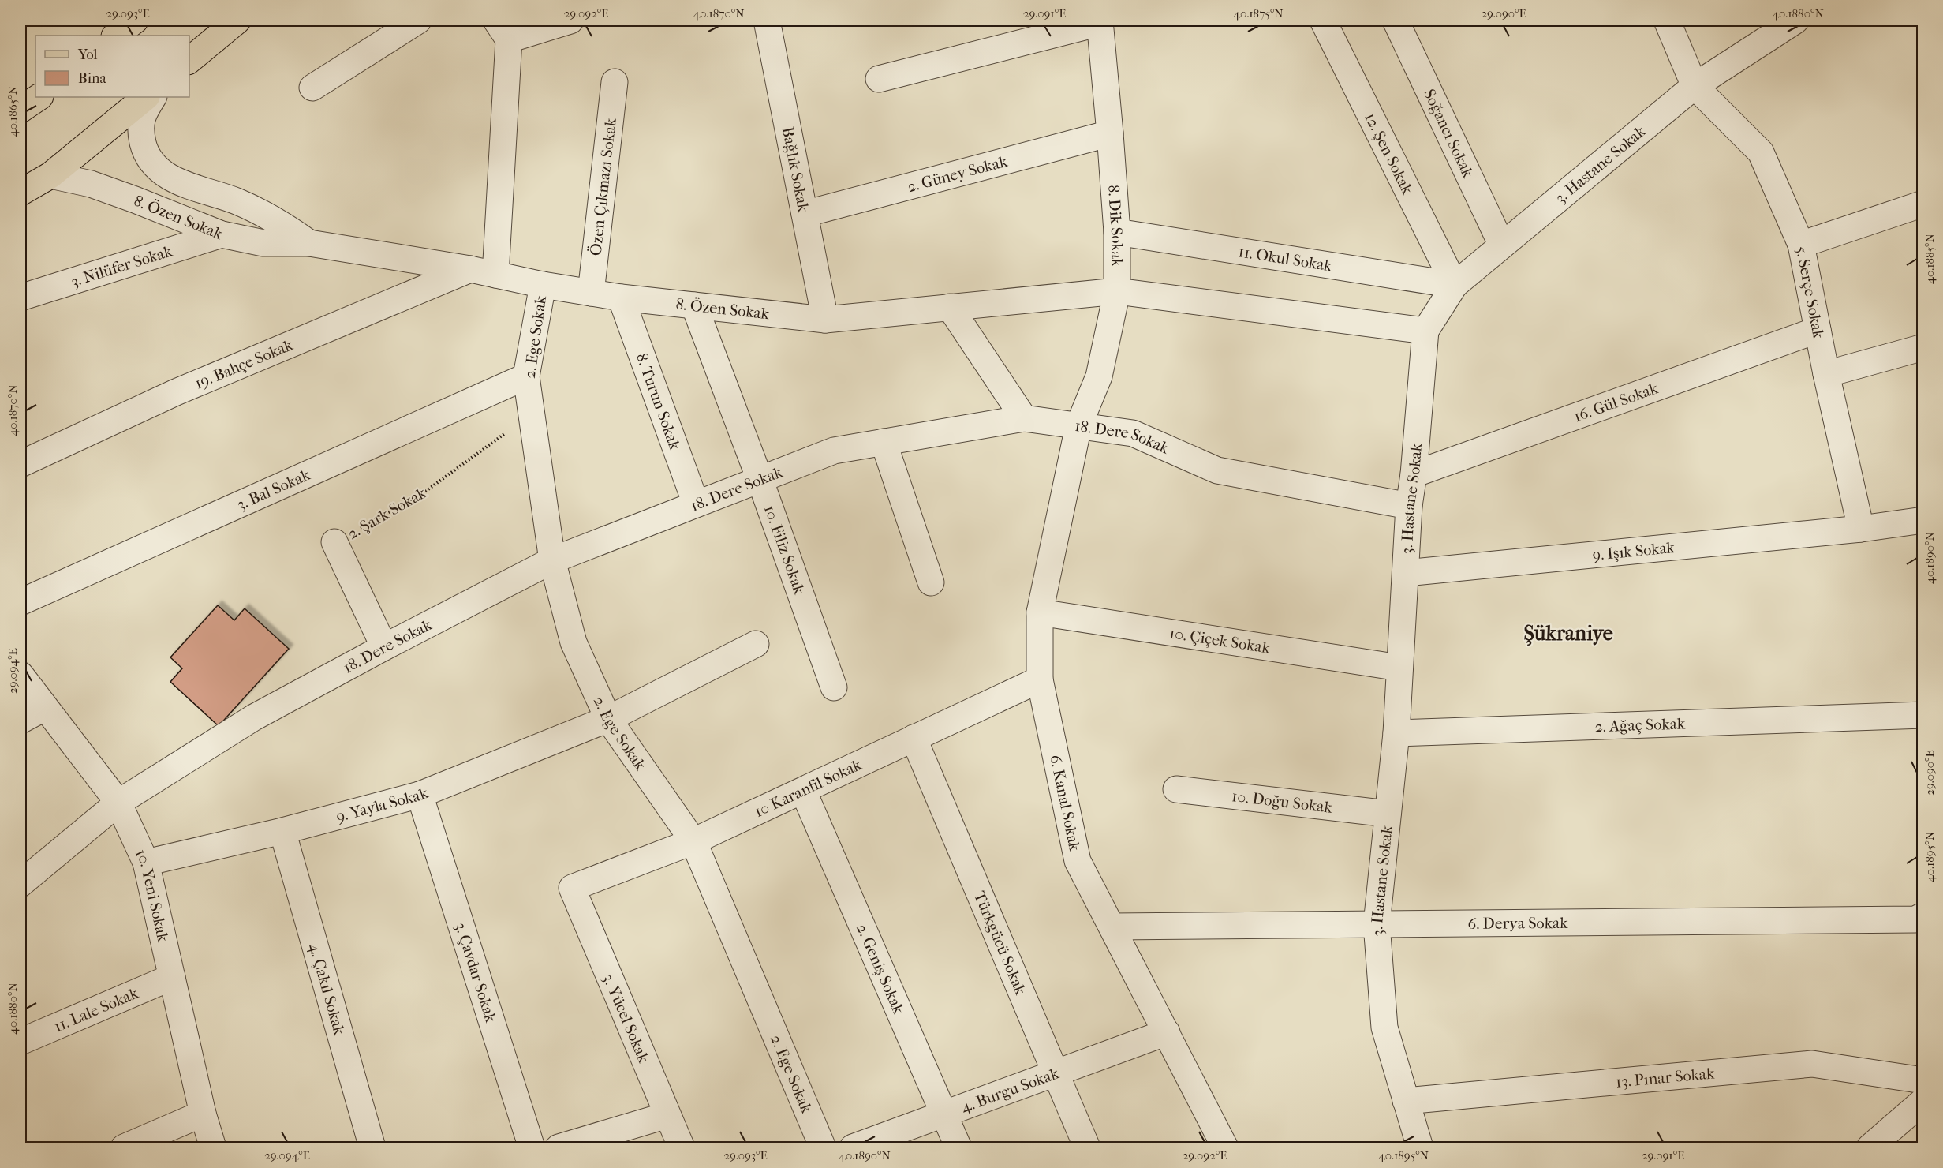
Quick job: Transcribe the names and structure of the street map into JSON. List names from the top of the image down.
{
  "streets": {
    "street": [
      "Soğancı Sokak",
      "12. Şen Sokak",
      "3. Hastane Sokak",
      "Bağlık Sokak",
      "2. Güney Sokak",
      "Özen Çıkmazı Sokak",
      "8. Özen Sokak",
      "8. Dik Sokak",
      "11. Okul Sokak",
      "3. Nilüfer Sokak",
      "5. Serçe Sokak",
      "2. Ege Sokak",
      "19. Bahçe Sokak",
      "8. Turun Sokak",
      "16. Gül Sokak",
      "18. Dere Sokak",
      "3. Bal Sokak",
      "2. Şark Sokak",
      "10. Filiz Sokak",
      "9. Işık Sokak",
      "10. Çiçek Sokak",
      "2. Ağaç Sokak",
      "10 Karanfil Sokak",
      "10. Doğu Sokak",
      "6. Kanal Sokak",
      "9. Yayla Sokak",
      "10. Yeni Sokak",
      "6. Derya Sokak",
      "Türkgücü Sokak",
      "2. Geniş Sokak",
      "3. Çavdar Sokak",
      "4. Çakıl Sokak",
      "11. Lale Sokak",
      "3. Yücel Sokak",
      "13. Pınar Sokak",
      "4. Burgu Sokak"
    ]
  },
  "crossings": [
    ["Soğancı Sokak", "3. Hastane Sokak"],
    ["12. Şen Sokak", "3. Hastane Sokak"],
    ["12. Şen Sokak", "11. Okul Sokak"],
    ["3. Hastane Sokak", "11. Okul Sokak"],
    ["3. Hastane Sokak", "5. Serçe Sokak"],
    ["3. Hastane Sokak", "16. Gül Sokak"],
    ["3. Hastane Sokak", "18. Dere Sokak"],
    ["3. Hastane Sokak", "9. Işık Sokak"],
    ["3. Hastane Sokak", "10. Çiçek Sokak"],
    ["3. Hastane Sokak", "2. Ağaç Sokak"],
    ["3. Hastane Sokak", "10. Doğu Sokak"],
    ["3. Hastane Sokak", "6. Derya Sokak"],
    ["3. Hastane Sokak", "13. Pınar Sokak"],
    ["Bağlık Sokak", "2. Güney Sokak"],
    ["Bağlık Sokak", "8. Özen Sokak"],
    ["2. Güney Sokak", "8. Dik Sokak"],
    ["Özen Çıkmazı Sokak", "8. Özen Sokak"],
    ["8. Özen Sokak", "8. Dik Sokak"],
    ["8. Özen Sokak", "3. Nilüfer Sokak"],
    ["8. Özen Sokak", "2. Ege Sokak"],
    ["8. Özen Sokak", "19. Bahçe Sokak"],
    ["8. Özen Sokak", "8. Turun Sokak"],
    ["8. Özen Sokak", "10. Filiz Sokak"],
    ["8. Dik Sokak", "11. Okul Sokak"],
    ["8. Dik Sokak", "18. Dere Sokak"],
    ["8. Dik Sokak", "6. Kanal Sokak"],
    ["5. Serçe Sokak", "16. Gül Sokak"],
    ["5. Serçe Sokak", "9. Işık Sokak"],
    ["2. Ege Sokak", "18. Dere Sokak"],
    ["2. Ege Sokak", "3. Bal Sokak"],
    ["2. Ege Sokak", "2. Şark Sokak"],
    ["2. Ege Sokak", "10 Karanfil Sokak"],
    ["2. Ege Sokak", "9. Yayla Sokak"],
    ["8. Turun Sokak", "18. Dere Sokak"],
    ["18. Dere Sokak", "2. Şark Sokak"],
    ["18. Dere Sokak", "10. Filiz Sokak"],
    ["18. Dere Sokak", "6. Kanal Sokak"],
    ["18. Dere Sokak", "10. Yeni Sokak"],
    ["10. Çiçek Sokak", "6. Kanal Sokak"],
    ["10 Karanfil Sokak", "6. Kanal Sokak"],
    ["10 Karanfil Sokak", "Türkgücü Sokak"],
    ["10 Karanfil Sokak", "2. Geniş Sokak"],
    ["10 Karanfil Sokak", "3. Yücel Sokak"],
    ["6. Kanal Sokak", "6. Derya Sokak"],
    ["6. Kanal Sokak", "4. Burgu Sokak"],
    ["9. Yayla Sokak", "10. Yeni Sokak"],
    ["9. Yayla Sokak", "3. Çavdar Sokak"],
    ["9. Yayla Sokak", "4. Çakıl Sokak"],
    ["10. Yeni Sokak", "11. Lale Sokak"],
    ["Türkgücü Sokak", "4. Burgu Sokak"],
    ["2. Geniş Sokak", "4. Burgu Sokak"]
  ],
  "districts": ["Şükraniye"],
  "legend": ["Yol", "Bina"],
  "coordinates": [
    "29.093°E",
    "29.092°E",
    "40.1870°N",
    "29.091°E",
    "40.1875°N",
    "29.090°E",
    "40.1880°N",
    "40.1865°N",
    "40.1885°N",
    "40.1890°N",
    "29.094°E",
    "40.1895°N"
  ]
}
